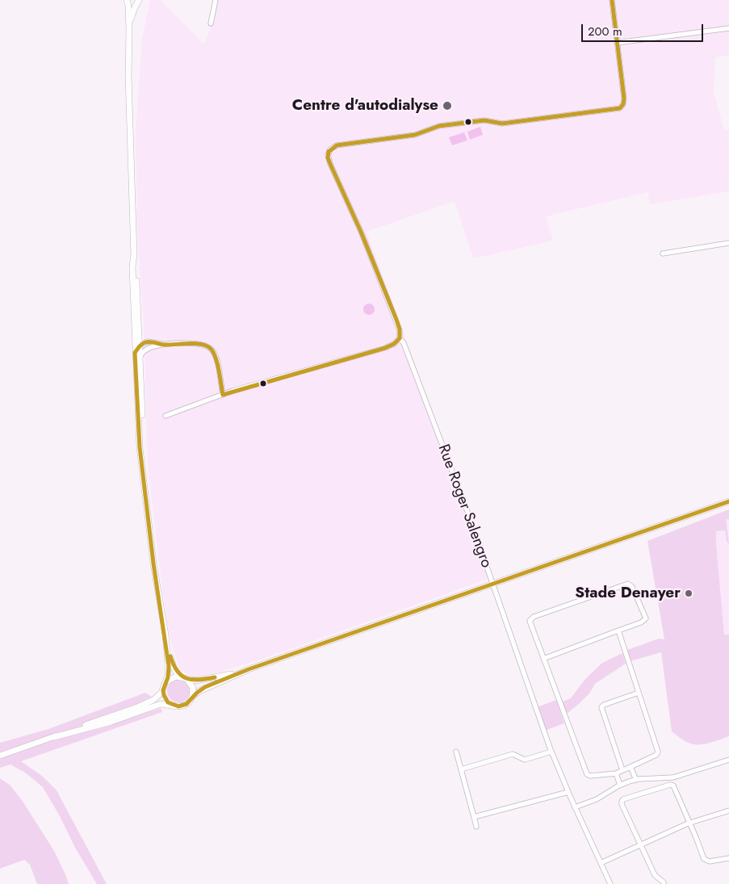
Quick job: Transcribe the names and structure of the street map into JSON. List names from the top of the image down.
{
  "streets": {
    "street": ["Rue Roger Salengro"]
  },
  "places": ["Centre d'autodialyse", "Stade Denayer"],
  "scale_bar": "200 m"
}
